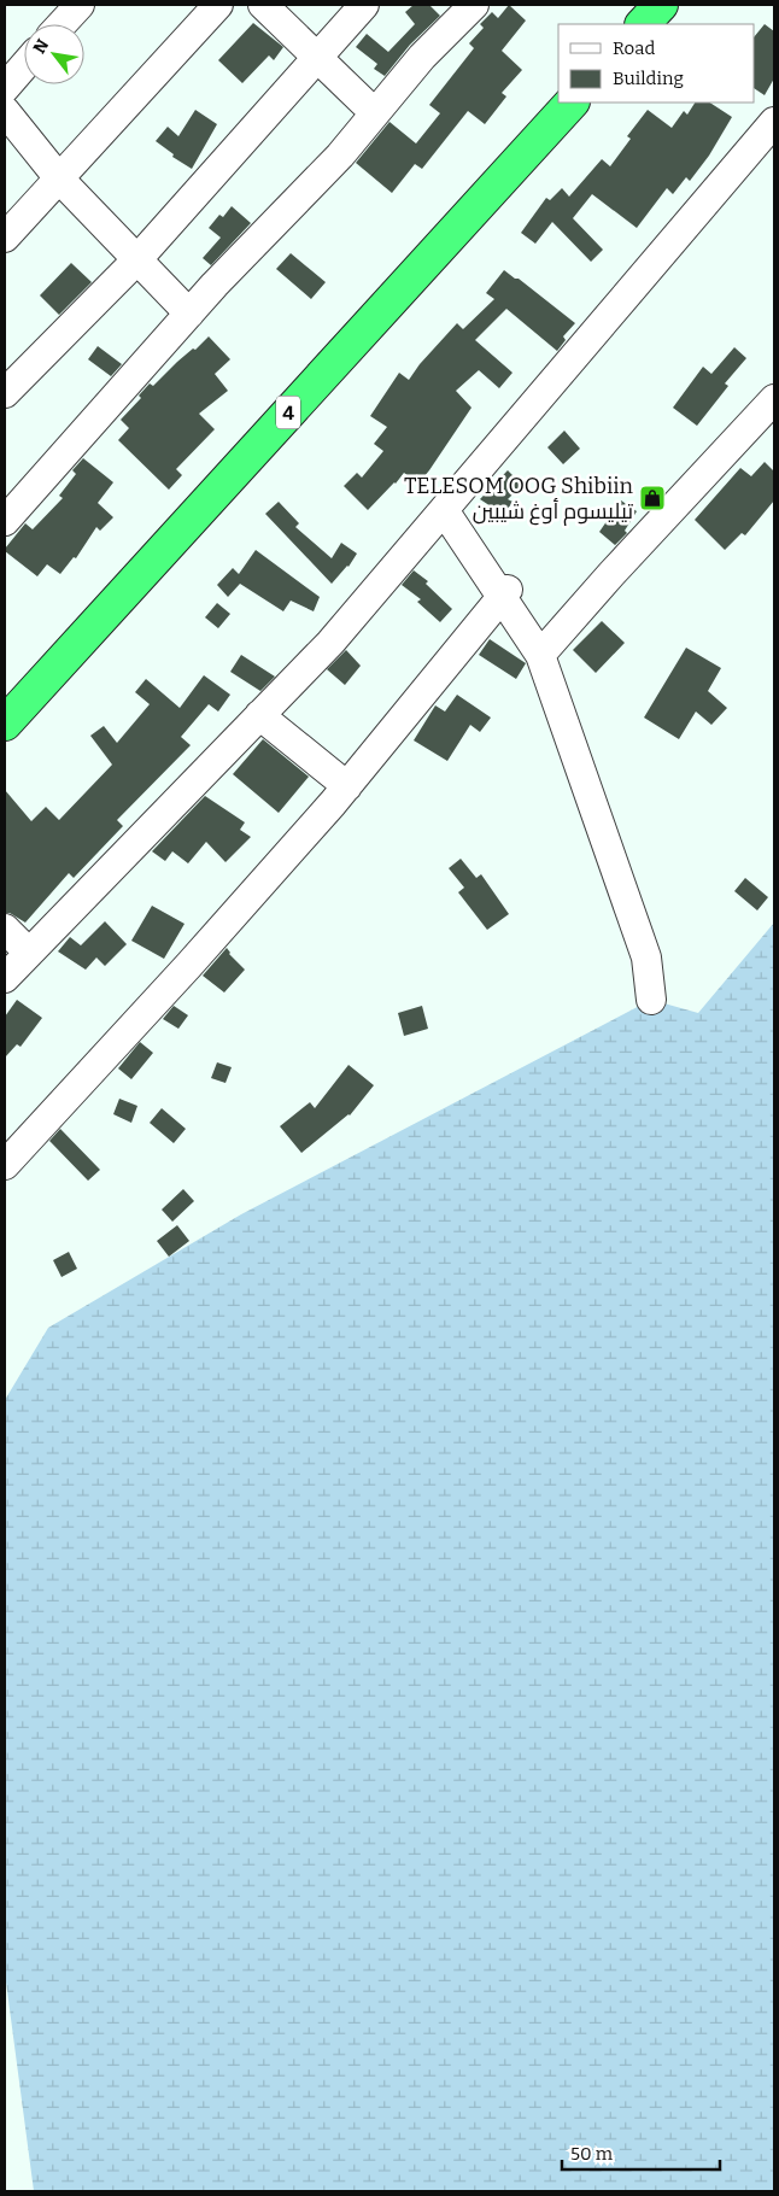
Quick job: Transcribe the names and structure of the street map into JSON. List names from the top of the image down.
{
  "streets": {
    "highway": ["4"]
  },
  "places": {
    "shop": ["TELESOM OOG Shibiin تيليسوم أوغ شيبين"]
  },
  "legend": ["Road", "Building"],
  "scale_bar": "50 m",
  "north": "top left"
}
